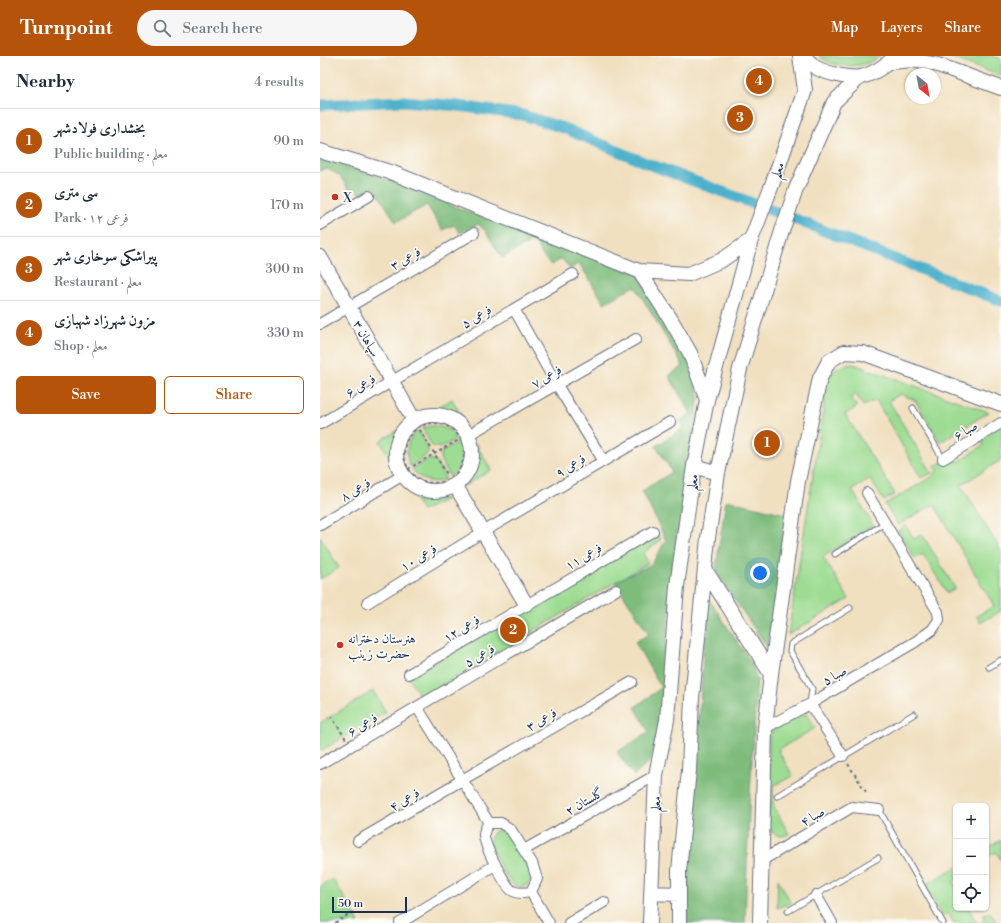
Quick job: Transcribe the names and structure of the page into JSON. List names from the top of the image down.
{
  "streets": {
    "main road": ["معلم", "سپاهان ۳"],
    "street": [
      "فرعی ۳",
      "فرعی ۵",
      "فرعی ۷",
      "فرعی ۶",
      "صبا ۶",
      "فرعی ۹",
      "فرعی ۸",
      "فرعی ۱۱",
      "فرعی ۱۰",
      "فرعی ۱۲",
      "صبا ۵",
      "فرعی ۴",
      "گلستان ۲",
      "صبا ۴"
    ]
  },
  "crossings": [
    ["معلم", "گلستان ۲"],
    ["فرعی ۳", "سپاهان ۳"],
    ["فرعی ۳", "فرعی ۴"],
    ["فرعی ۵", "سپاهان ۳"],
    ["فرعی ۵", "فرعی ۶"],
    ["سپاهان ۳", "فرعی ۶"],
    ["فرعی ۹", "فرعی ۱۰"],
    ["فرعی ۱۱", "فرعی ۱۲"]
  ],
  "places": ["X", "هنرستان دخترانه حضرت زینب"],
  "scale_bar": "50 m",
  "north": "bottom right",
  "page": {
    "header": "Turnpoint",
    "search": "Search here",
    "nav": ["Map", "Layers", "Share"],
    "heading": ["Nearby", "4 results"],
    "pins": [
      "4",
      "3",
      "1",
      "2"
    ],
    "list": [
      {
        "mark": "1",
        "name": "بخشداری فولادشهر",
        "note": "Public building · معلم",
        "value": "90 m"
      },
      {
        "mark": "2",
        "name": "سی متری",
        "note": "Park · فرعی ۱۲",
        "value": "170 m"
      },
      {
        "mark": "3",
        "name": "پیراشکی سوخاری شهر",
        "note": "Restaurant · معلم",
        "value": "300 m"
      },
      {
        "mark": "4",
        "name": "مزون شهرزاد شهبازی",
        "note": "Shop · معلم",
        "value": "330 m"
      }
    ],
    "buttons": ["Save", "Share"],
    "map_buttons": ["+", "−"],
    "scale": "50 m"
  }
}
